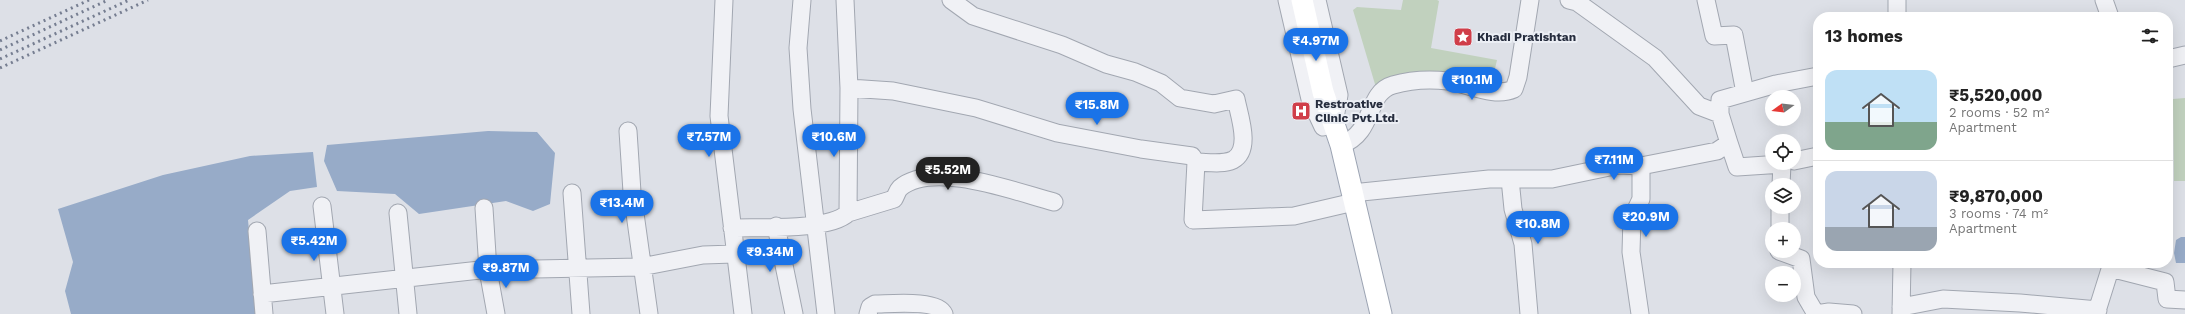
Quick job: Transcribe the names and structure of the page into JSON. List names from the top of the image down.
{
  "places": {
    "place": ["Khadi Pratishtan"],
    "hospital": ["Restroative Clinic Pvt.Ltd."]
  },
  "north": "left",
  "page": {
    "heading": "13 homes",
    "price": [
      "₹4.97M",
      "₹10.1M",
      "₹15.8M",
      "₹7.57M",
      "₹10.6M",
      "₹7.11M",
      "₹5.52M",
      "₹13.4M",
      "₹20.9M",
      "₹10.8M",
      "₹5.42M",
      "₹9.34M",
      "₹9.87M"
    ],
    "list": [
      {
        "name": "₹5,520,000",
        "note": "2 rooms · 52 m² · Apartment"
      },
      {
        "name": "₹9,870,000",
        "note": "3 rooms · 74 m² · Apartment"
      }
    ],
    "map_buttons": ["+", "−"]
  }
}
